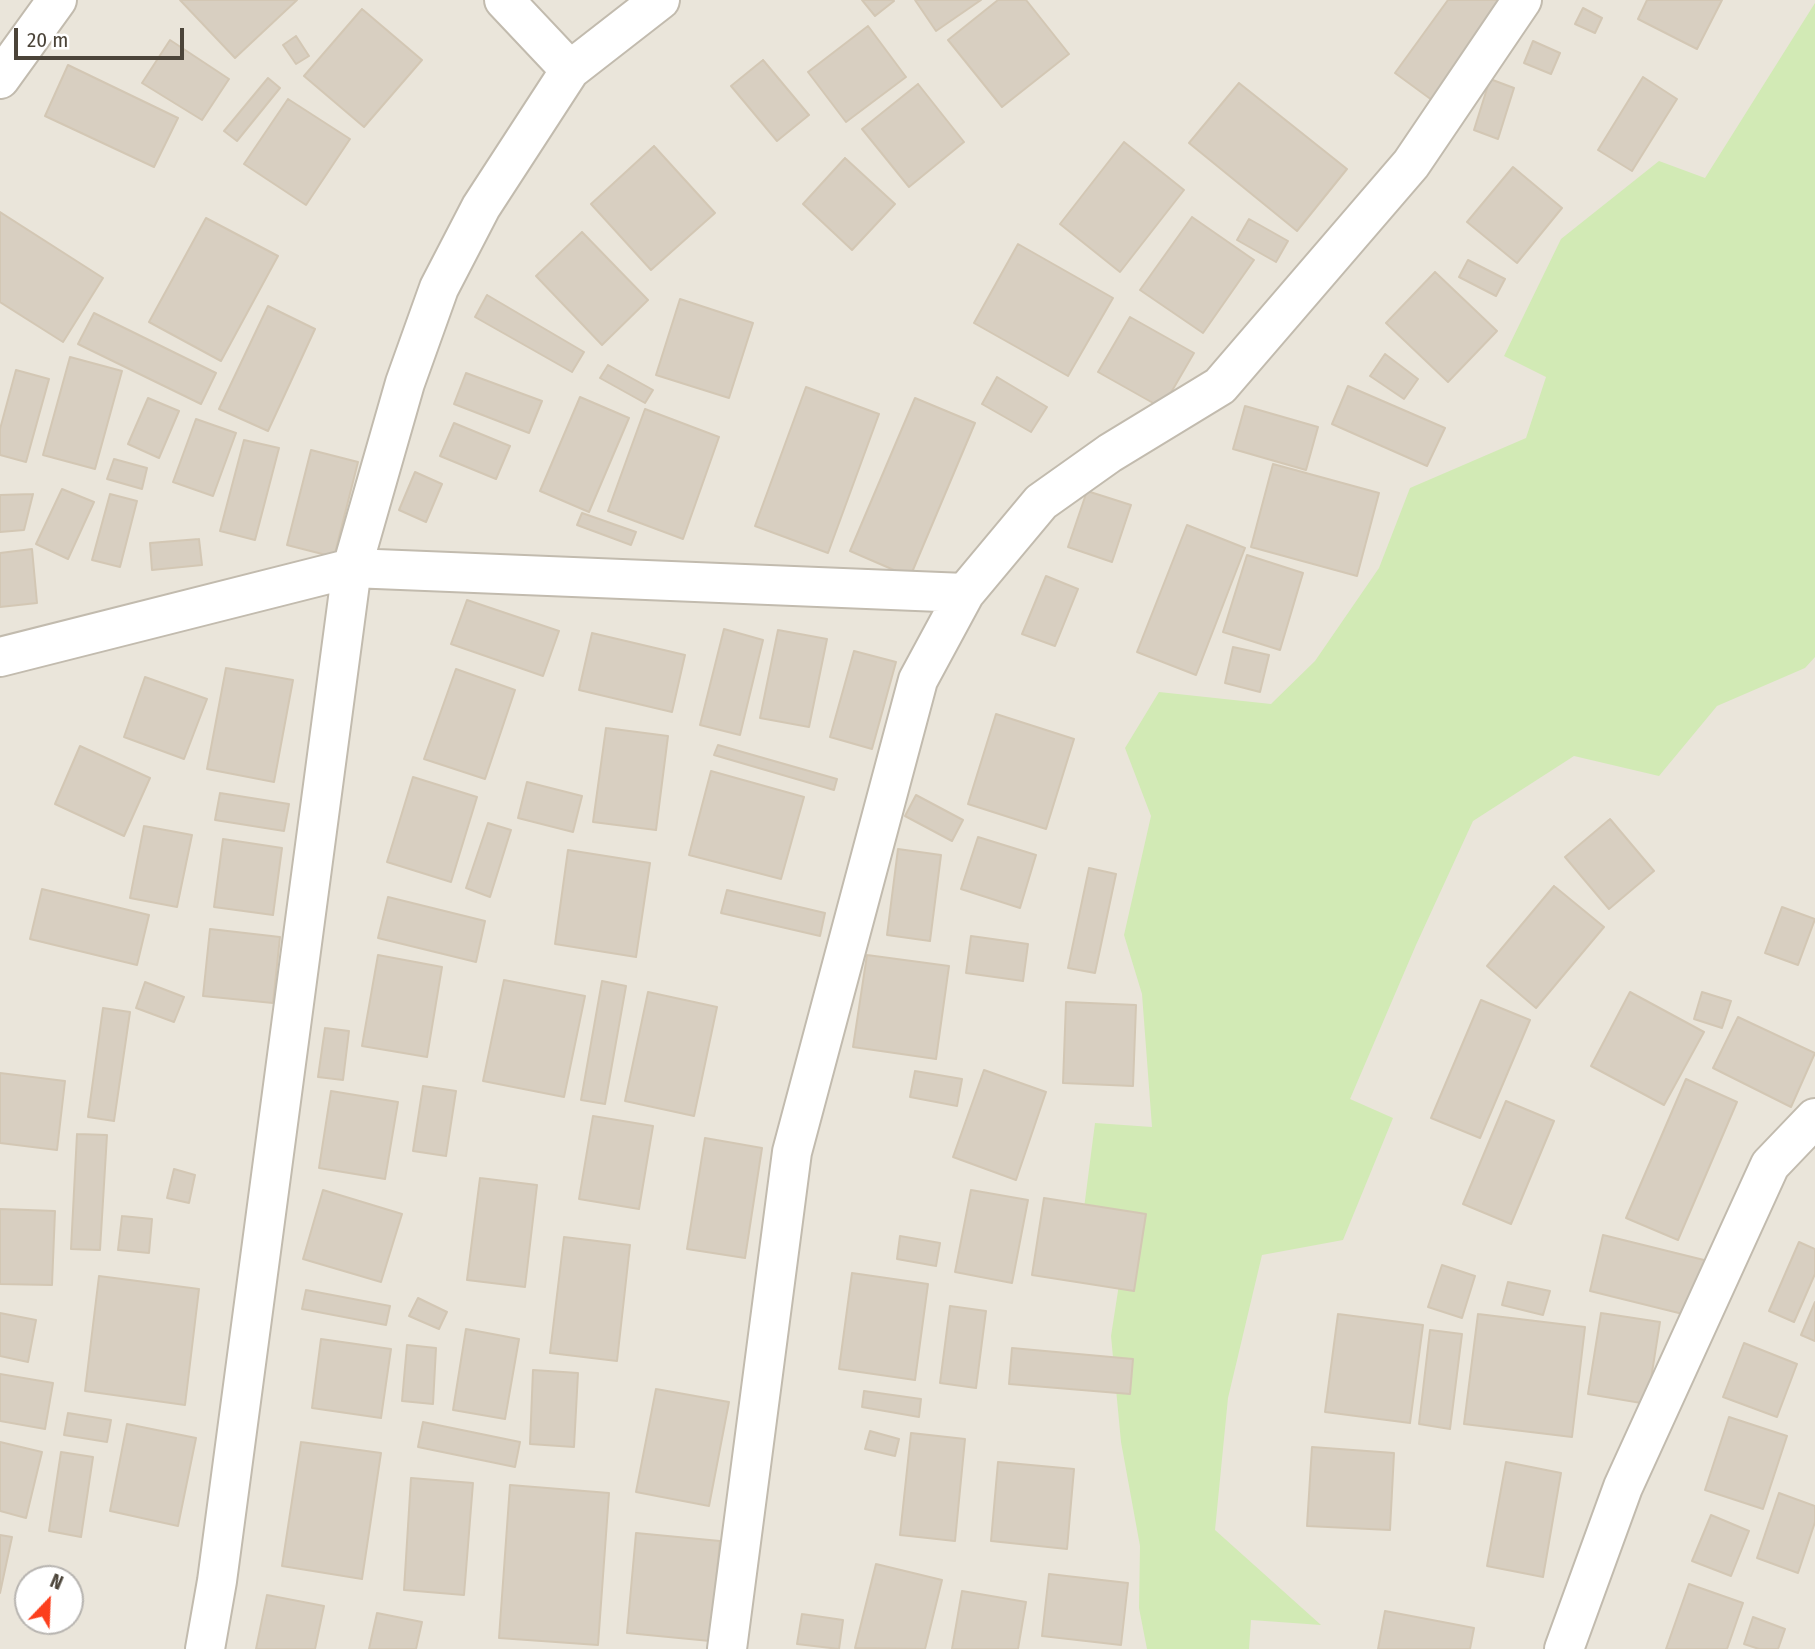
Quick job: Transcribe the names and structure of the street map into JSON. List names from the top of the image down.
{
  "scale_bar": "20 m",
  "north": "top right"
}
